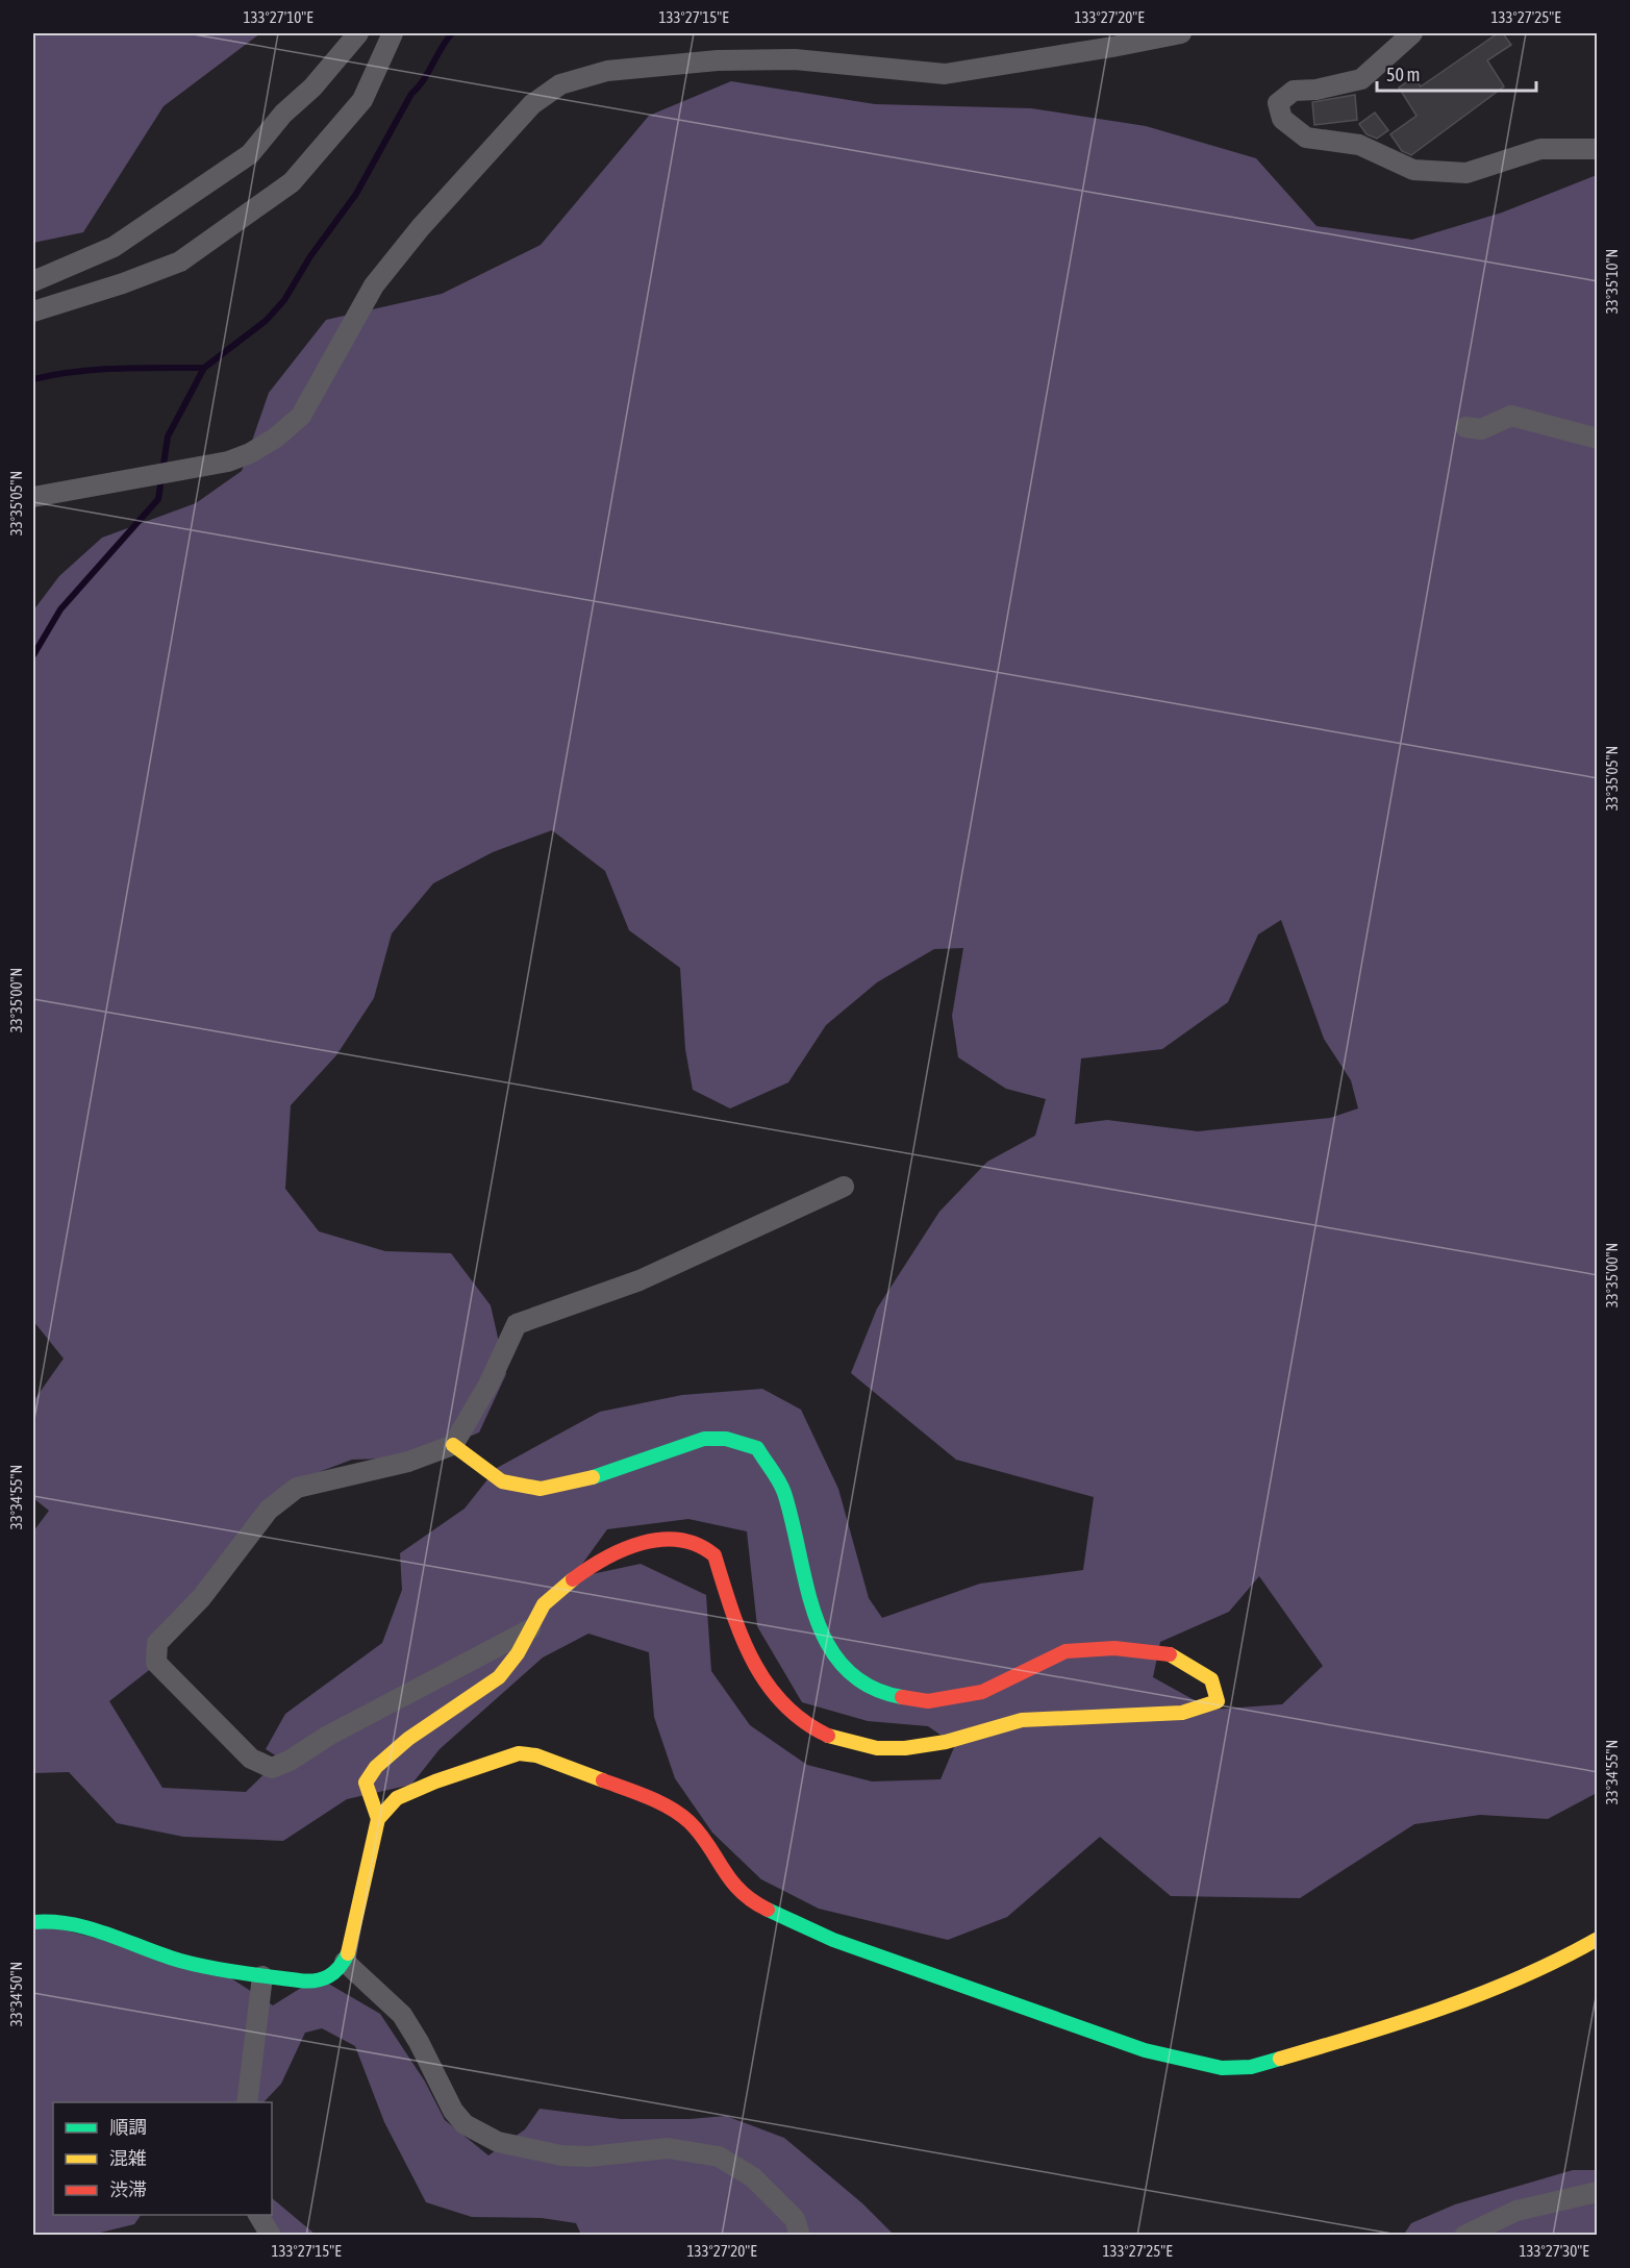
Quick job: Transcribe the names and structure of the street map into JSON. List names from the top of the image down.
{
  "legend": ["順調", "混雑", "渋滞"],
  "scale_bar": "50 m",
  "coordinates": [
    "133°27'10\"E",
    "133°27'15\"E",
    "133°27'20\"E",
    "133°27'25\"E",
    "33°35'10\"N",
    "33°35'05\"N",
    "33°35'00\"N",
    "33°34'55\"N",
    "33°34'50\"N",
    "133°27'30\"E"
  ]
}
